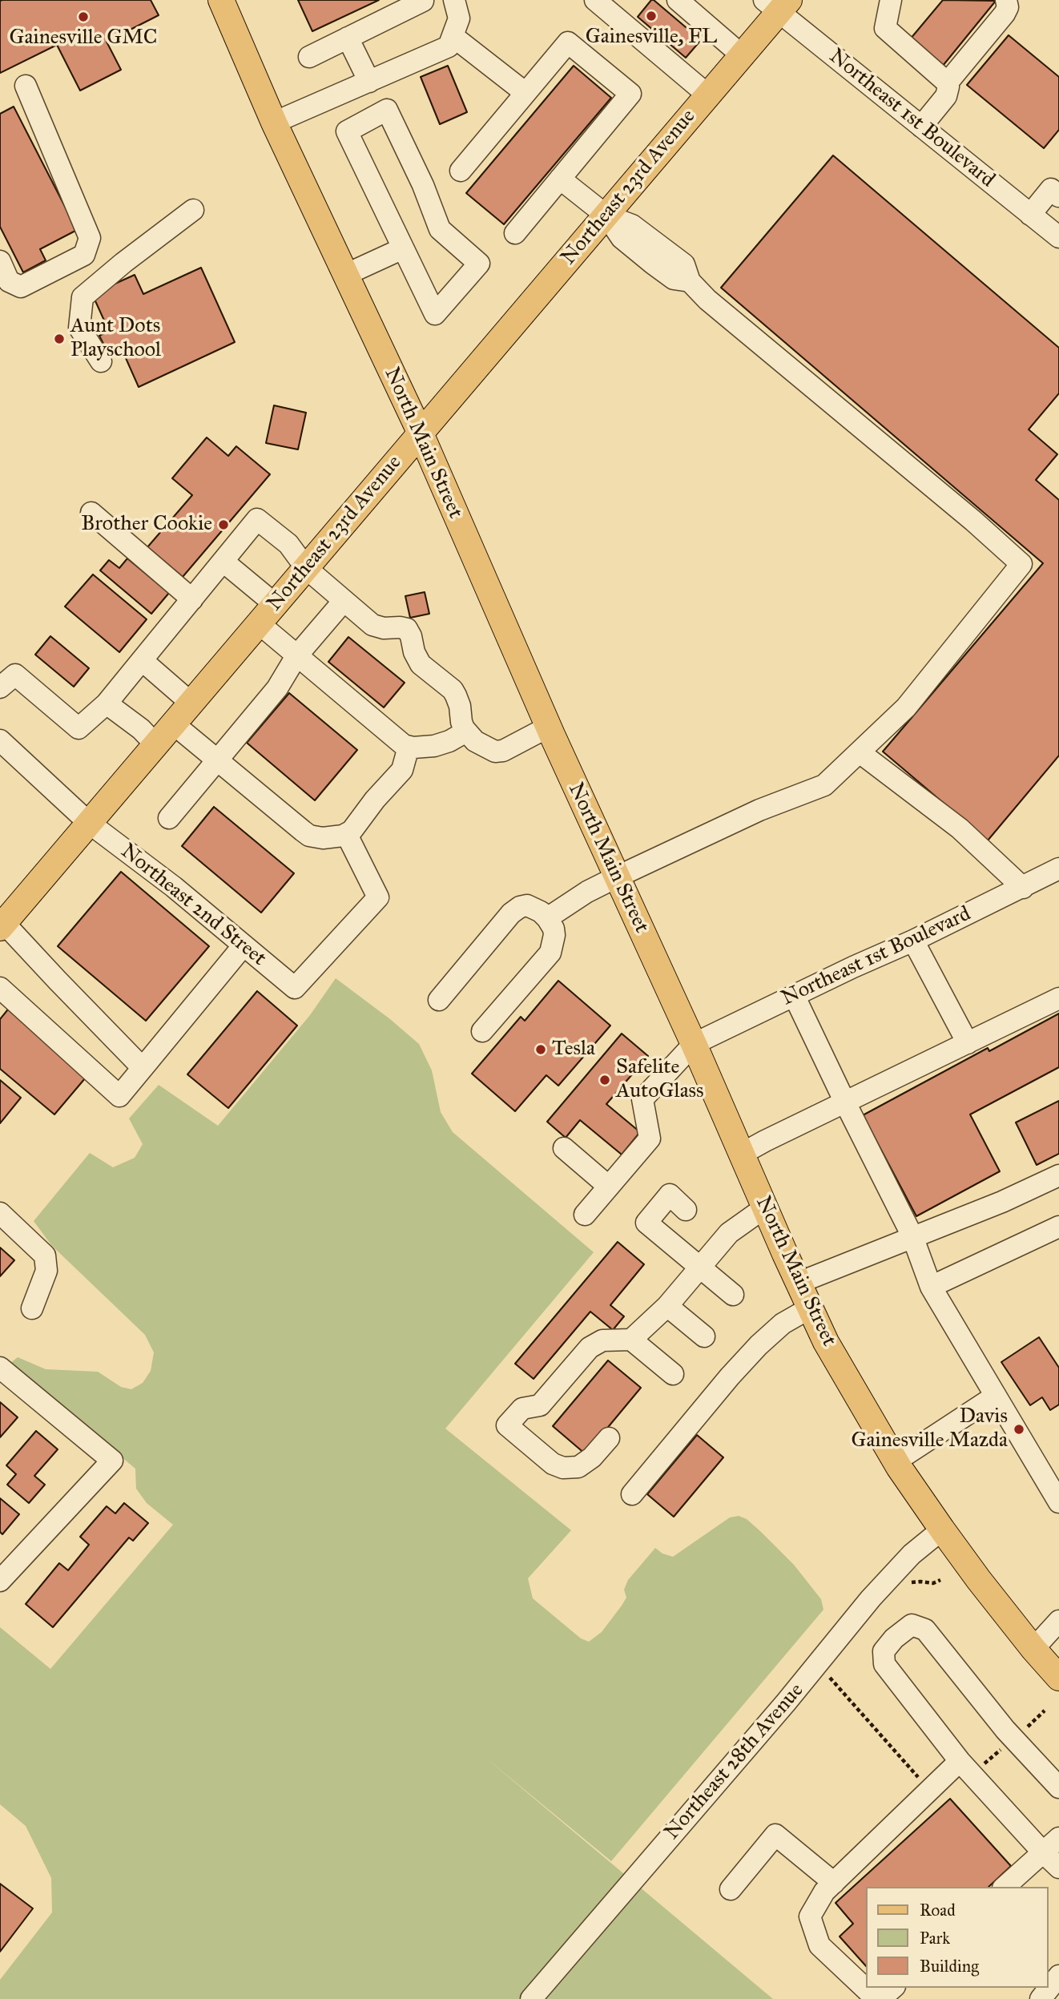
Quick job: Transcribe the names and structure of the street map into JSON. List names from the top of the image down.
{
  "streets": {
    "main road": ["Northeast 23rd Avenue", "North Main Street"],
    "street": ["Northeast 1st Boulevard", "Northeast 2nd Street", "Northeast 28th Avenue"]
  },
  "crossings": [
    ["Northeast 1st Boulevard", "Northeast 23rd Avenue"],
    ["Northeast 1st Boulevard", "North Main Street"],
    ["Northeast 23rd Avenue", "North Main Street"],
    ["Northeast 23rd Avenue", "Northeast 2nd Street"],
    ["North Main Street", "Northeast 28th Avenue"]
  ],
  "places": [
    "Gainesville, FL",
    "Gainesville GMC",
    "Aunt Dots Playschool",
    "Brother Cookie",
    "Tesla",
    "Safelite AutoGlass",
    "Davis Gainesville Mazda"
  ],
  "legend": ["Road", "Park", "Building"]
}
